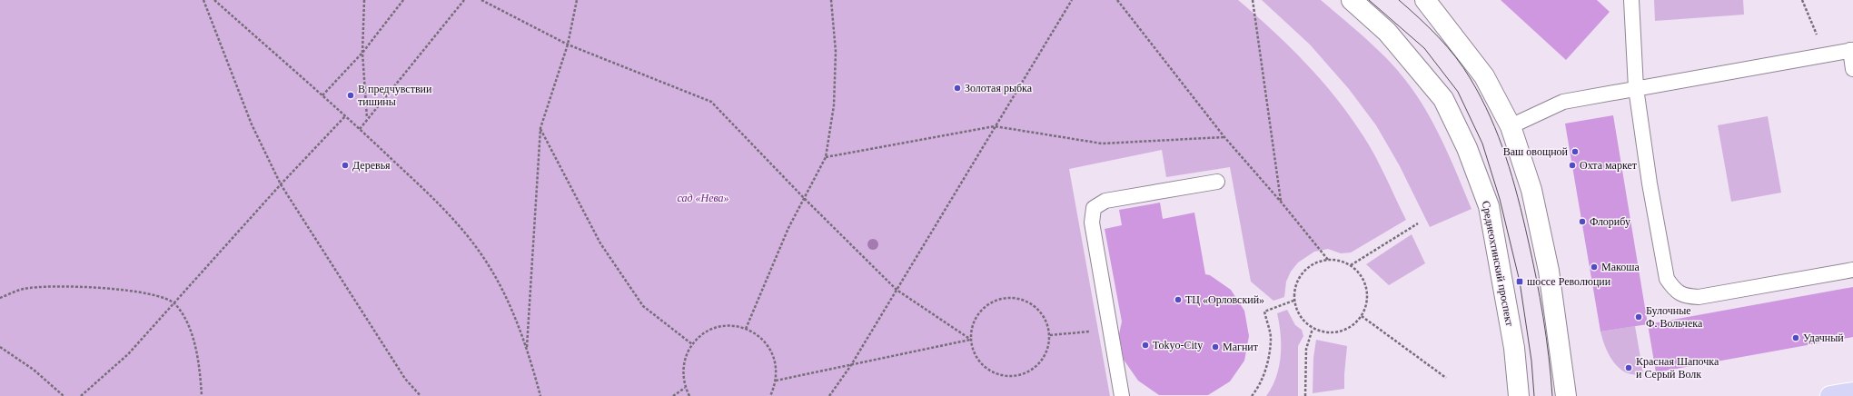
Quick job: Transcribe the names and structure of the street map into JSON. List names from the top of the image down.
{
  "streets": {
    "main road": ["Среднеохтинский проспект"]
  },
  "parks": ["сад «Нева»"],
  "places": {
    "other": [
      "Золотая рыбка",
      "В предчувствии тишины",
      "Ваш овощной",
      "Деревья",
      "Охта маркет",
      "Флорибу",
      "Макоша",
      "ТЦ «Орловский»",
      "Булочные Ф. Вольчека",
      "Удачный",
      "Tokyo-City",
      "Магнит",
      "Красная Шапочка и Серый Волк"
    ],
    "transit": ["шоссе Революции"]
  }
}
